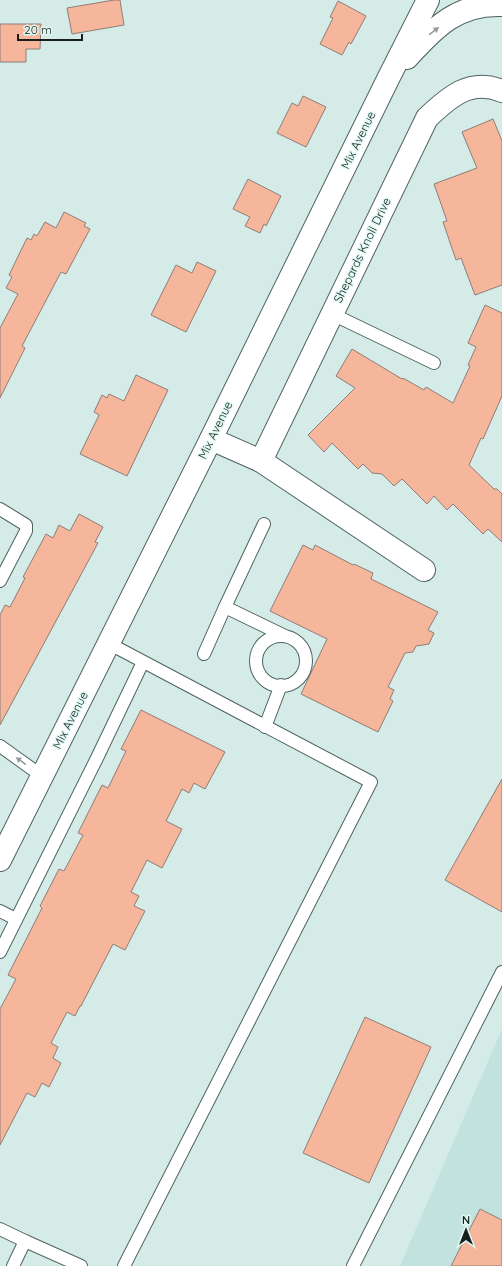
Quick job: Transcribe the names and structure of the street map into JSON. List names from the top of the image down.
{
  "streets": {
    "street": ["Mix Avenue", "Shepards Knoll Drive"]
  },
  "scale_bar": "20 m",
  "north": "top"
}
